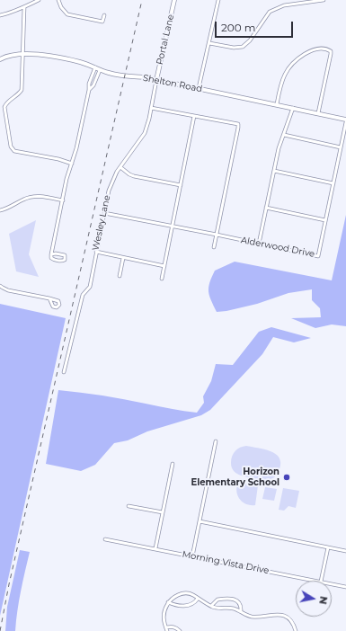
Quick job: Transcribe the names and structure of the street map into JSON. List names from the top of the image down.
{
  "streets": {
    "street": [
      "Portal Lane",
      "Shelton Road",
      "Wesley Lane",
      "Alderwood Drive",
      "Morning Vista Drive"
    ]
  },
  "crossings": [
    ["Portal Lane", "Shelton Road"],
    ["Portal Lane", "Wesley Lane"],
    ["Shelton Road", "Wesley Lane"],
    ["Shelton Road", "Alderwood Drive"],
    ["Wesley Lane", "Alderwood Drive"]
  ],
  "places": ["Horizon Elementary School"],
  "scale_bar": "200 m",
  "north": "right"
}
